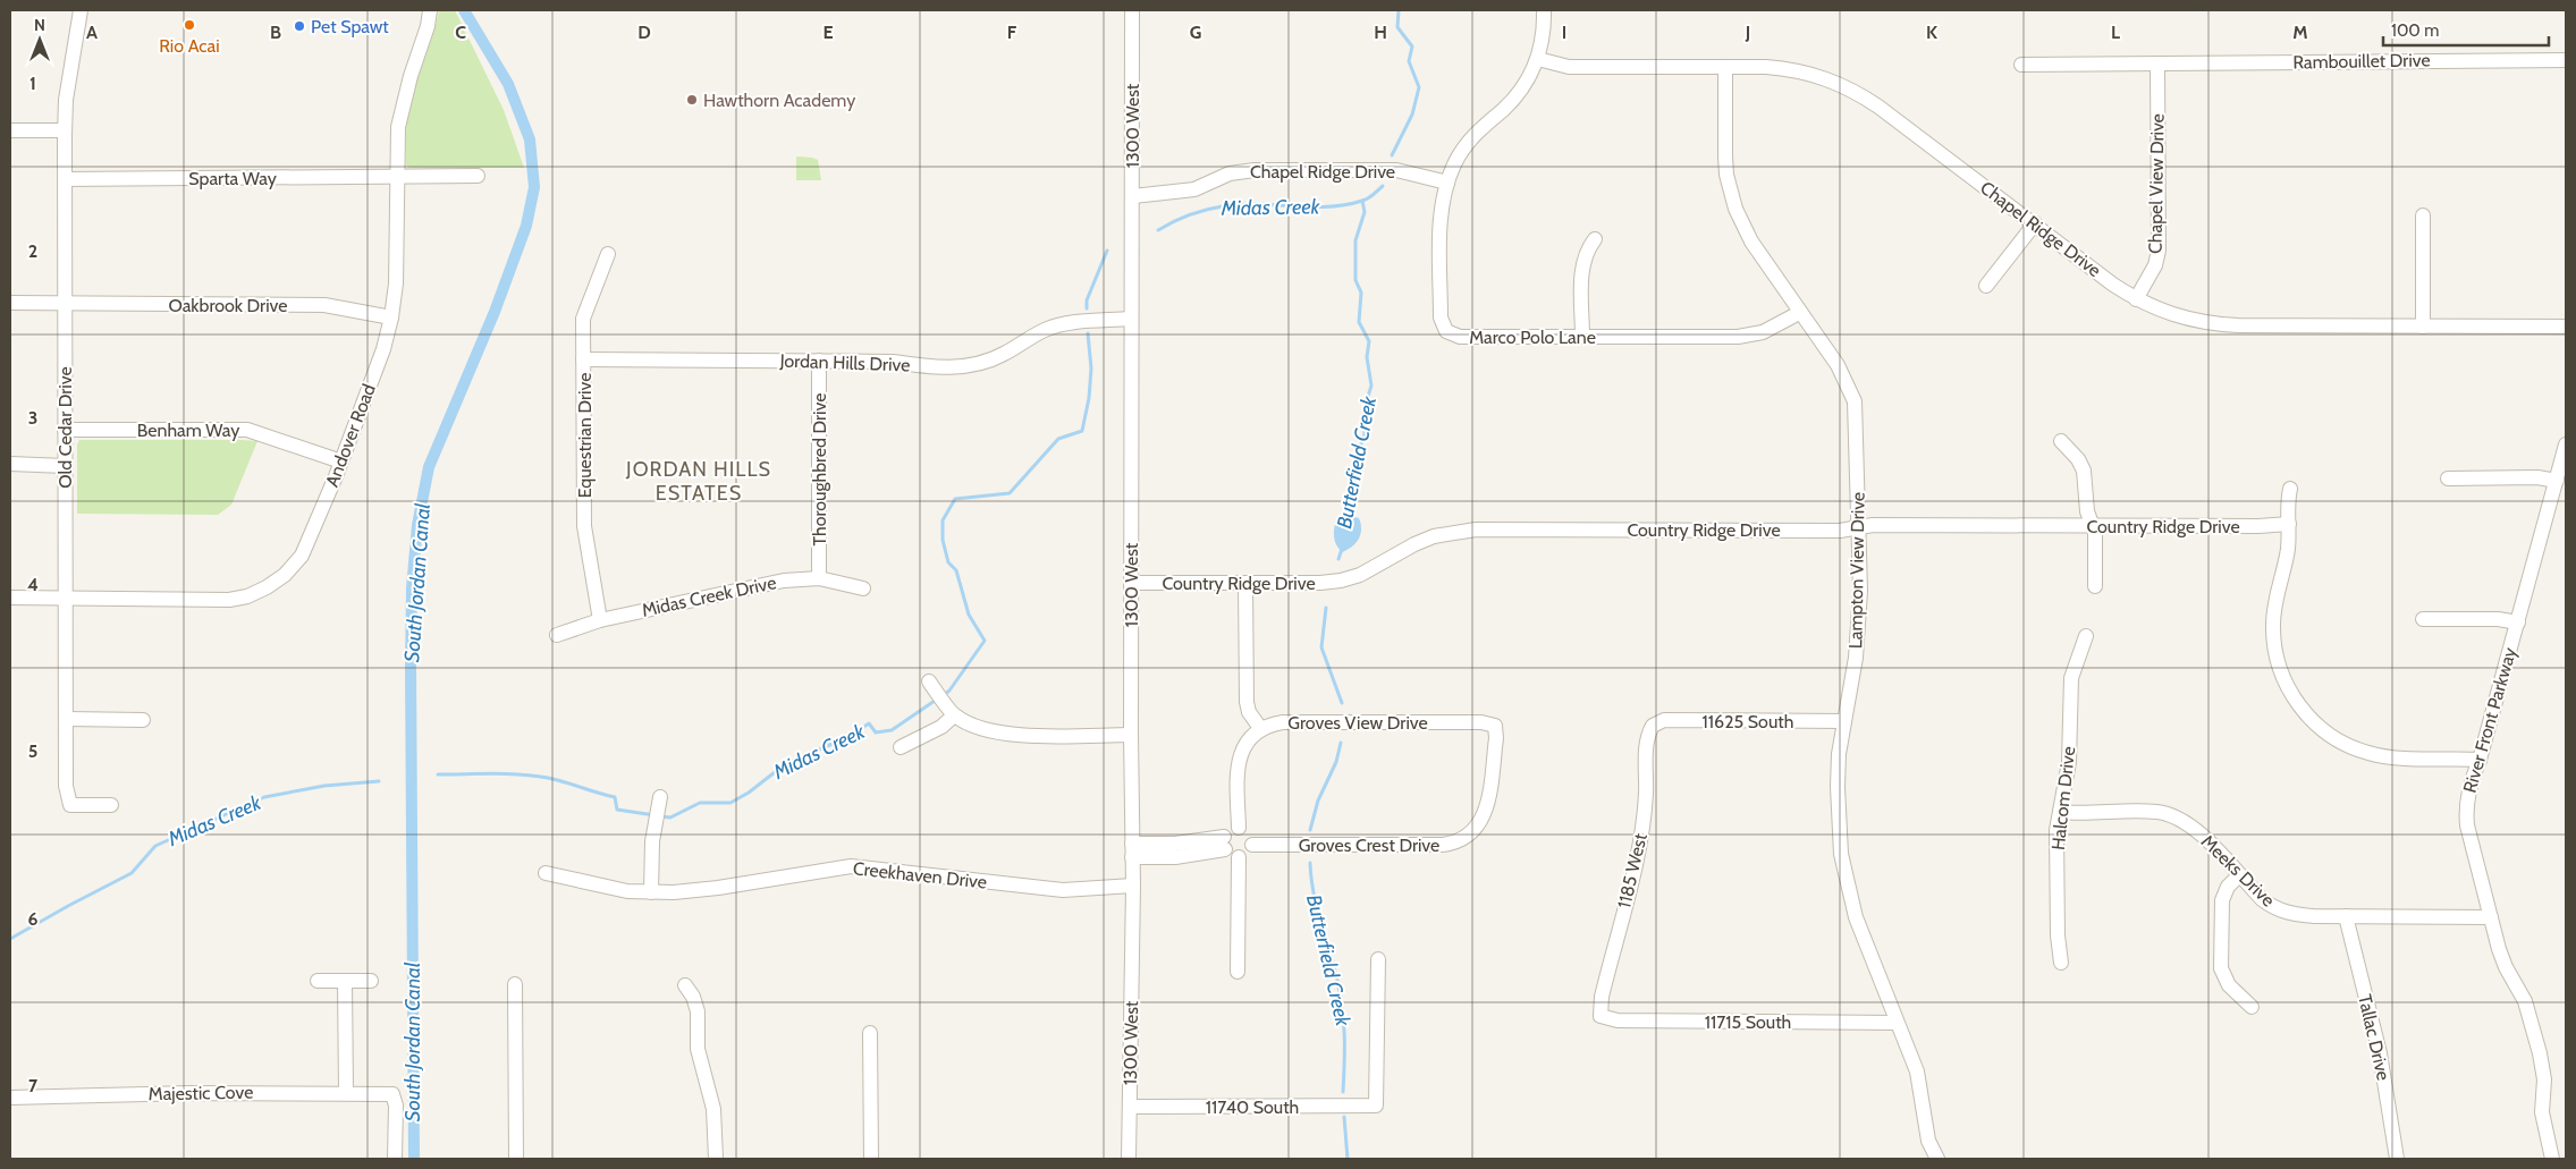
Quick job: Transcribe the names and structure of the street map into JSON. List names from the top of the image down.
{
  "streets": {
    "street": [
      "Rambouillet Drive",
      "1300 West",
      "Chapel Ridge Drive",
      "Sparta Way",
      "Chapel View Drive",
      "Oakbrook Drive",
      "Marco Polo Lane",
      "Jordan Hills Drive",
      "Old Cedar Drive",
      "Benham Way",
      "Andover Road",
      "Equestrian Drive",
      "Thoroughbred Drive",
      "Country Ridge Drive",
      "Lampton View Drive",
      "Midas Creek Drive",
      "River Front Parkway",
      "11625 South",
      "Groves View Drive",
      "Halcom Drive",
      "Groves Crest Drive",
      "1185 West",
      "Meeks Drive",
      "Creekhaven Drive",
      "11715 South",
      "Tallac Drive",
      "Majestic Cove",
      "11740 South"
    ]
  },
  "crossings": [
    ["Rambouillet Drive", "Chapel View Drive"],
    ["1300 West", "Chapel Ridge Drive"],
    ["1300 West", "Jordan Hills Drive"],
    ["1300 West", "Country Ridge Drive"],
    ["1300 West", "Creekhaven Drive"],
    ["1300 West", "11740 South"],
    ["Chapel Ridge Drive", "Chapel View Drive"],
    ["Chapel Ridge Drive", "Marco Polo Lane"],
    ["Chapel Ridge Drive", "Lampton View Drive"],
    ["Sparta Way", "Old Cedar Drive"],
    ["Sparta Way", "Andover Road"],
    ["Oakbrook Drive", "Old Cedar Drive"],
    ["Oakbrook Drive", "Andover Road"],
    ["Marco Polo Lane", "Lampton View Drive"],
    ["Jordan Hills Drive", "Equestrian Drive"],
    ["Jordan Hills Drive", "Thoroughbred Drive"],
    ["Old Cedar Drive", "Benham Way"],
    ["Old Cedar Drive", "Andover Road"],
    ["Benham Way", "Andover Road"],
    ["Equestrian Drive", "Midas Creek Drive"],
    ["Thoroughbred Drive", "Midas Creek Drive"],
    ["Country Ridge Drive", "Lampton View Drive"],
    ["Lampton View Drive", "11625 South"],
    ["Lampton View Drive", "11715 South"],
    ["River Front Parkway", "Meeks Drive"],
    ["11625 South", "1185 West"],
    ["Groves View Drive", "Groves Crest Drive"],
    ["Halcom Drive", "Meeks Drive"],
    ["1185 West", "11715 South"],
    ["Meeks Drive", "Tallac Drive"]
  ],
  "districts": ["JORDAN HILLS ESTATES"],
  "water": ["Midas Creek", "Butterfield Creek", "South Jordan Canal"],
  "places": ["Rio Acai", "Pet Spawt", "Hawthorn Academy"],
  "scale_bar": "100 m",
  "north": "top",
  "grid": {
    "columns": [
      "A",
      "B",
      "C",
      "D",
      "E",
      "F",
      "G",
      "H",
      "I",
      "J",
      "K",
      "L",
      "M"
    ],
    "rows": [
      "1",
      "2",
      "3",
      "4",
      "5",
      "6",
      "7"
    ]
  }
}
